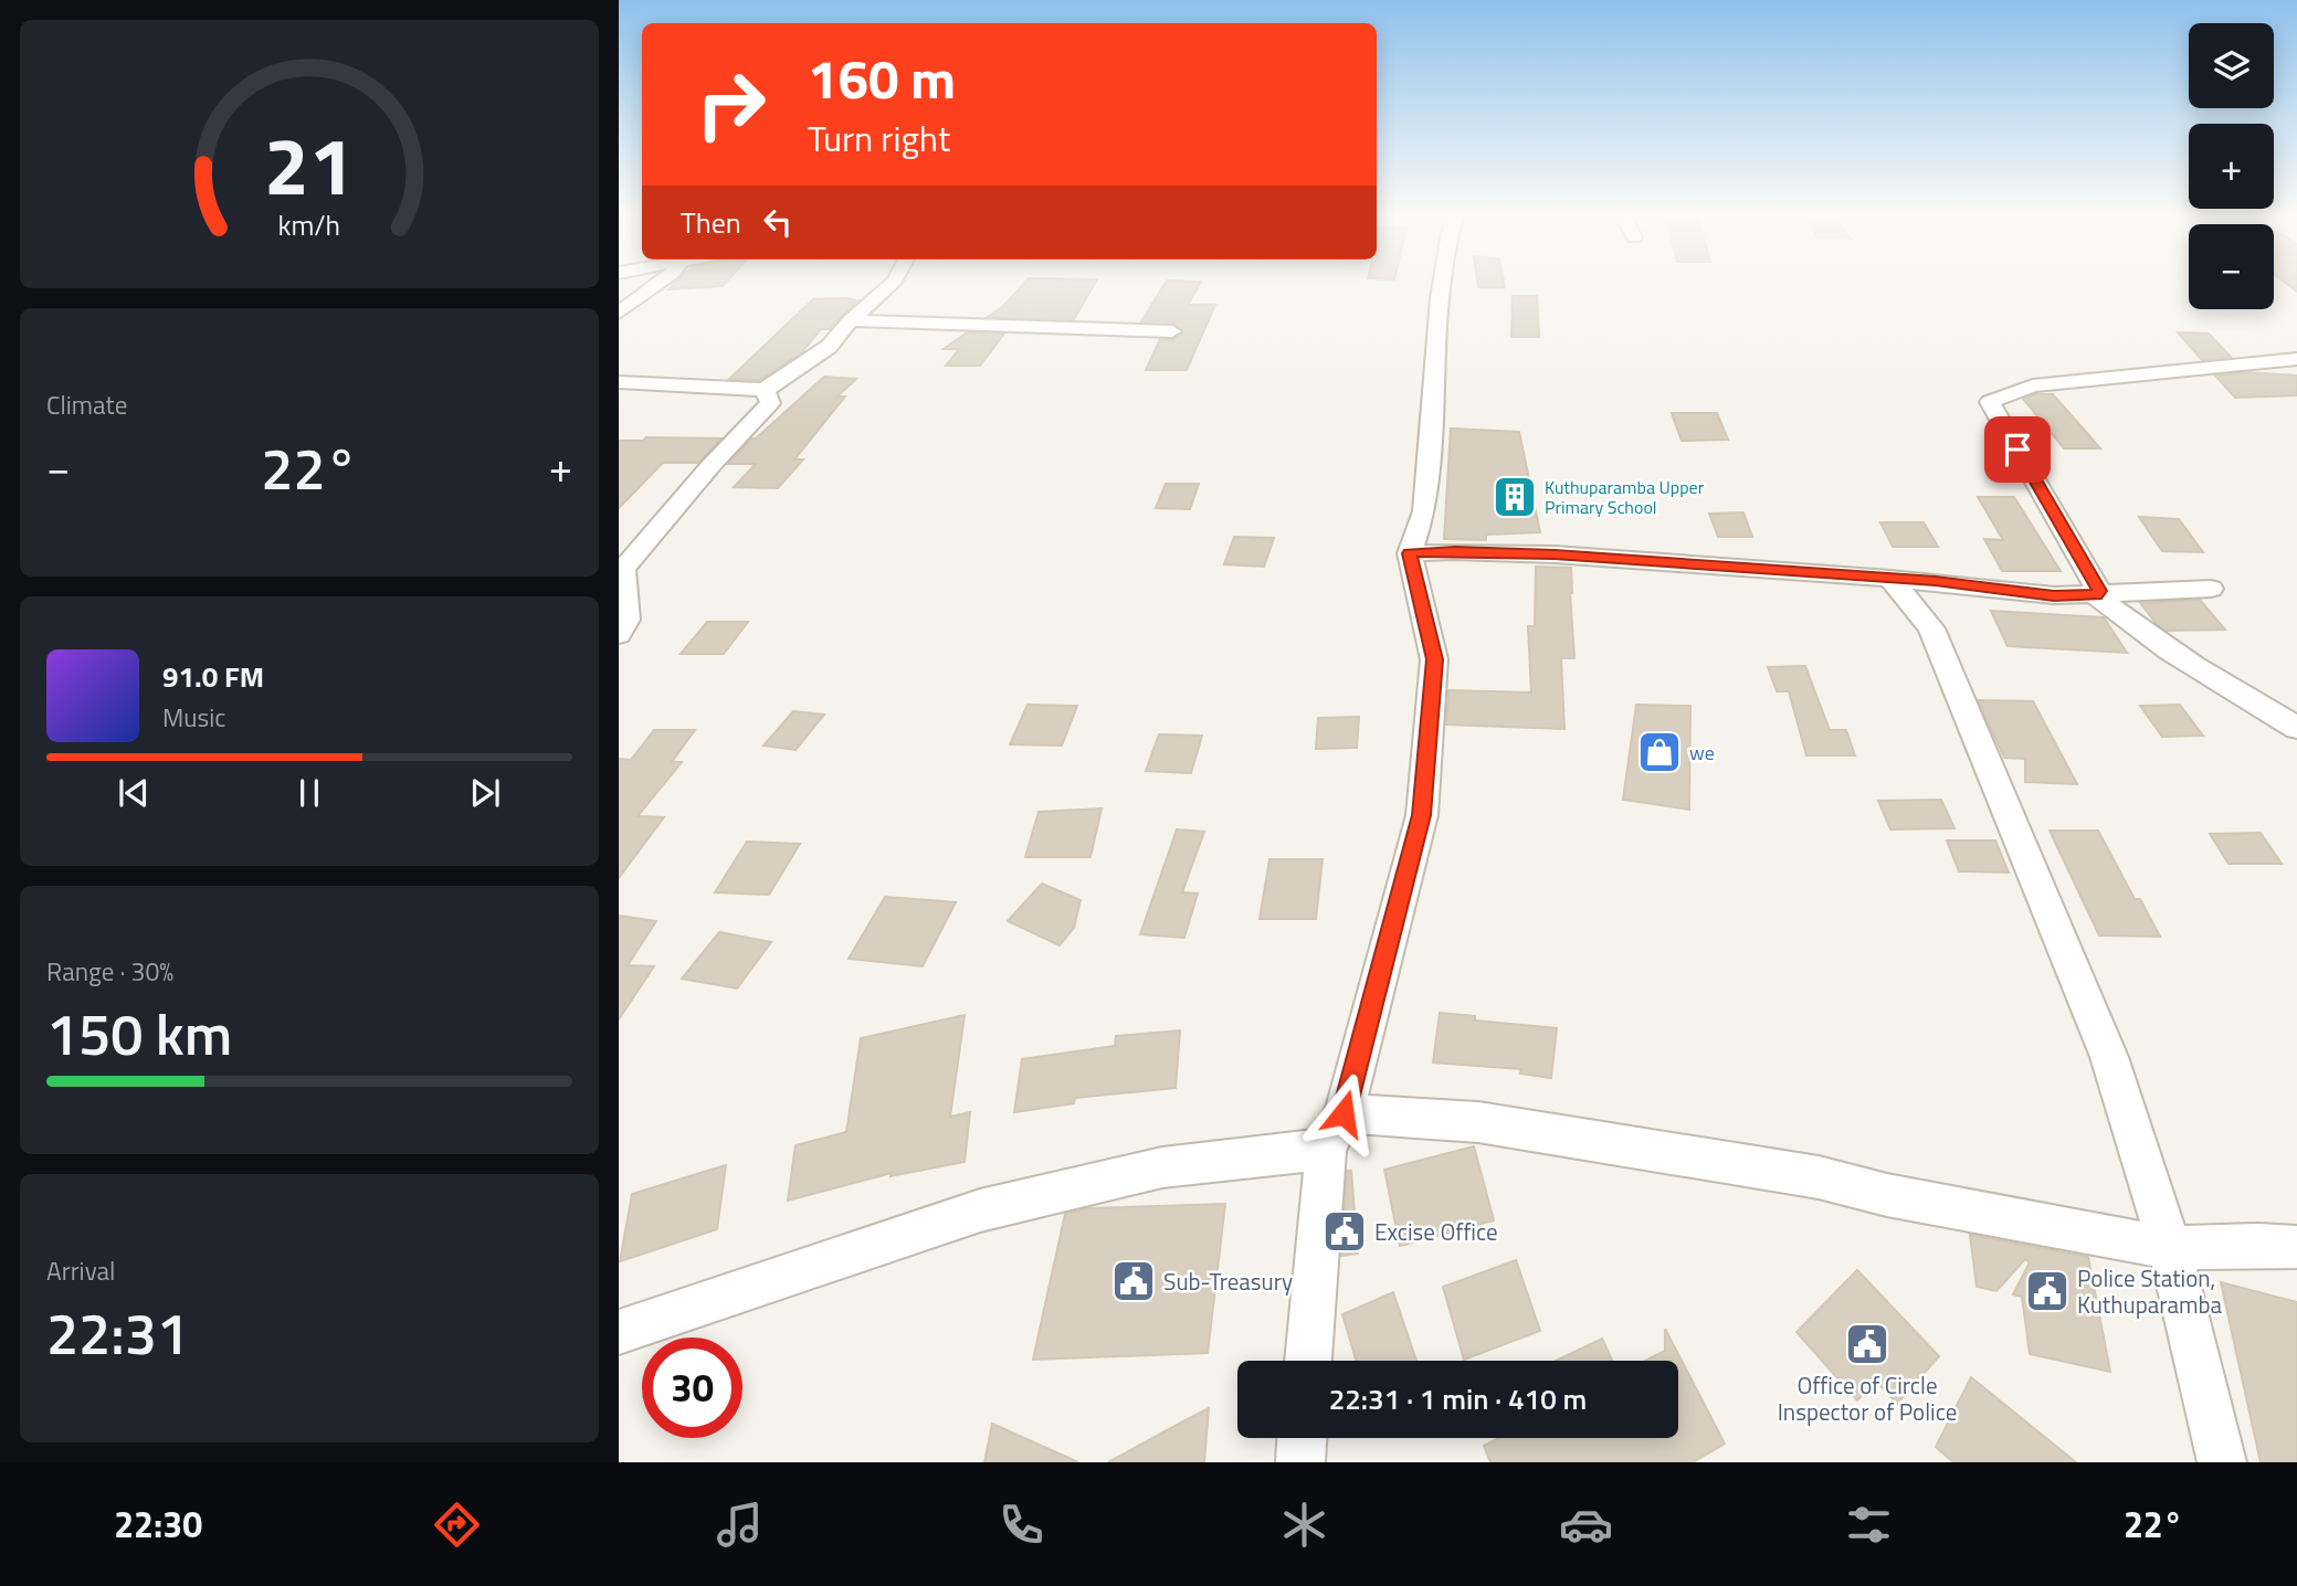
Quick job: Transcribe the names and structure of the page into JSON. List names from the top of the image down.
{
  "places": {
    "building": ["Kuthuparamba Upper Primary School"],
    "shop": ["we"],
    "public building": [
      "Excise Office",
      "Sub-Treasury",
      "Police Station, Kuthuparamba",
      "Office of Circle Inspector of Police"
    ]
  },
  "page": {
    "map_buttons": ["+", "−"],
    "turn": ["160 m", "Turn right"],
    "then": "Then",
    "tile": [
      "Climate",
      ["Range · 30%", "150 km"],
      ["Arrival", "22:31"]
    ],
    "heat": ["−", "22°", "+"],
    "song": ["91.0 FM", "Music"],
    "limit": "30",
    "trip": "22:31 · 1 min · 410 m",
    "tabs": ["22:30", "22°"],
    "gauge": ["21", "km/h"]
  }
}
